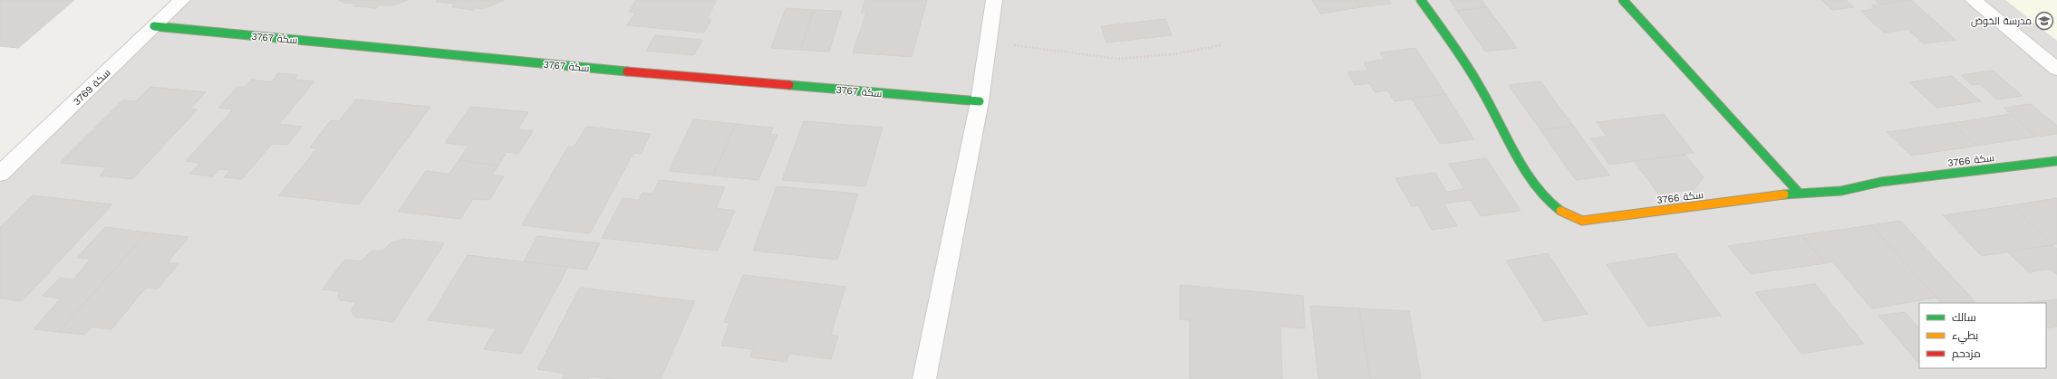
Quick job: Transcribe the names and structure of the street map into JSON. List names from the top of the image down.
{
  "streets": {
    "street": ["سكة 3767", "سكة 3769", "سكة 3766"]
  },
  "crossings": [
    ["سكة 3767", "سكة 3769"]
  ],
  "places": {
    "school or university": ["مدرسة الخوض"]
  },
  "legend": ["سالك", "بطيء", "مزدحم"]
}
